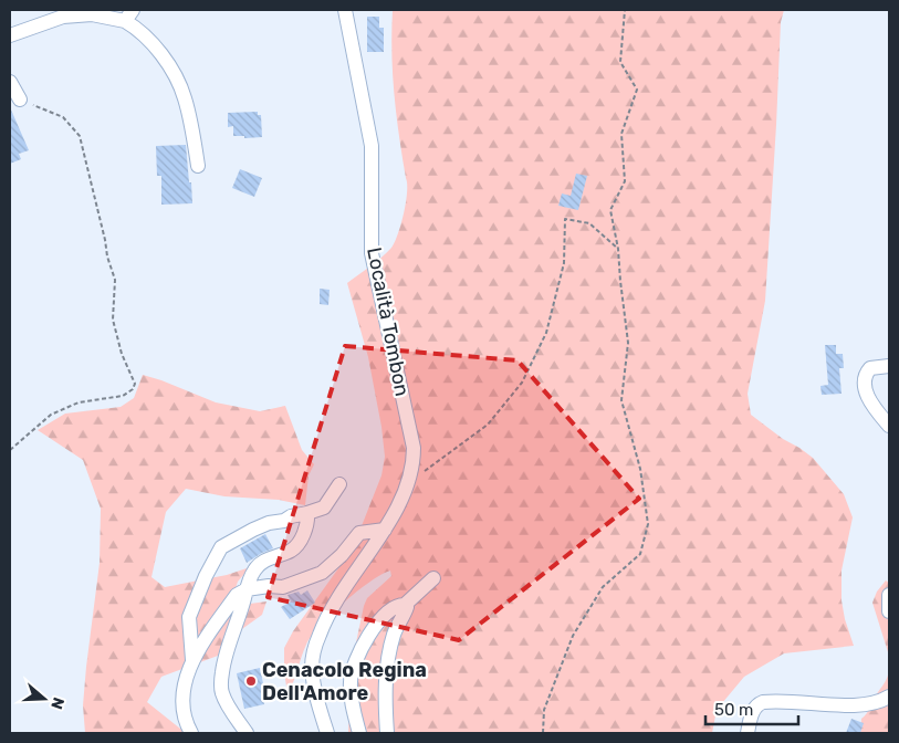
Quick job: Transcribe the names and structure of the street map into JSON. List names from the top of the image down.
{
  "streets": {
    "street": ["Località Tombon"]
  },
  "places": ["Cenacolo Regina Dell'Amore"],
  "scale_bar": "50 m",
  "north": "right"
}
